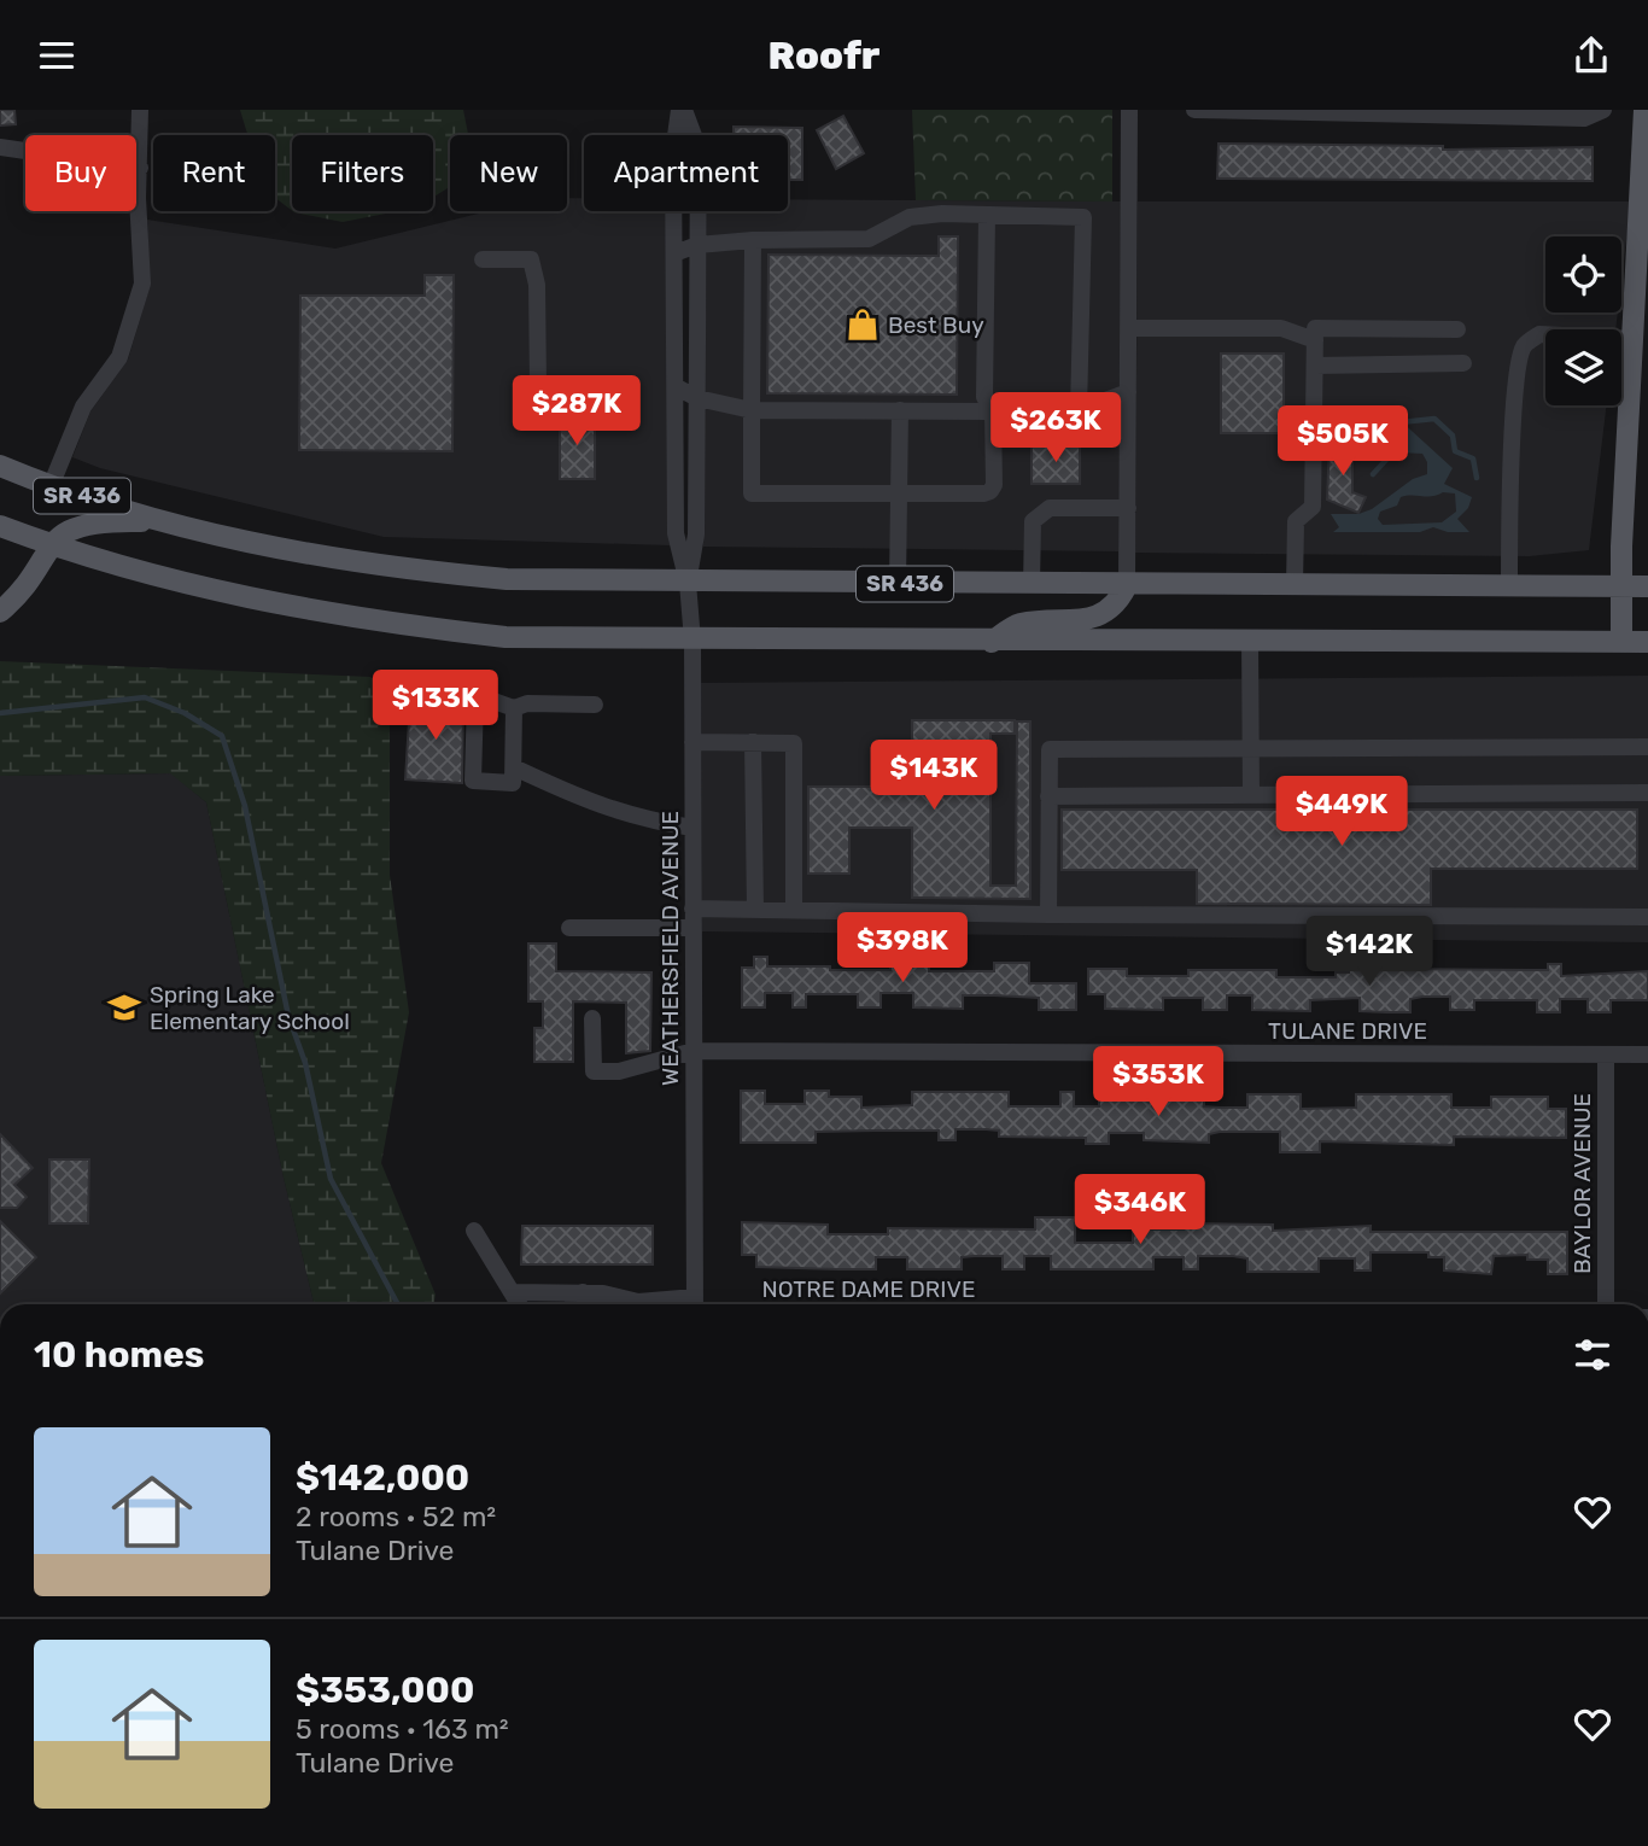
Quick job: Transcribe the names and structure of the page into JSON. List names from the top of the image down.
{
  "streets": {
    "main road": ["SR 436"],
    "street": [
      "WEATHERSFIELD AVENUE",
      "TULANE DRIVE",
      "BAYLOR AVENUE",
      "NOTRE DAME DRIVE"
    ]
  },
  "crossings": [
    ["SR 436", "WEATHERSFIELD AVENUE"],
    ["WEATHERSFIELD AVENUE", "TULANE DRIVE"],
    ["TULANE DRIVE", "BAYLOR AVENUE"]
  ],
  "places": {
    "shop": ["Best Buy"],
    "school or university": ["Spring Lake Elementary School"]
  },
  "page": {
    "header": "Roofr",
    "chip": [
      "Buy",
      "Rent",
      "Filters",
      "New",
      "Apartment"
    ],
    "price": [
      "$287K",
      "$263K",
      "$505K",
      "$133K",
      "$143K",
      "$449K",
      "$398K",
      "$142K",
      "$353K",
      "$346K"
    ],
    "heading": "10 homes",
    "list": [
      {
        "name": "$142,000",
        "note": "2 rooms · 52 m² · Tulane Drive"
      },
      {
        "name": "$353,000",
        "note": "5 rooms · 163 m² · Tulane Drive"
      }
    ]
  }
}
